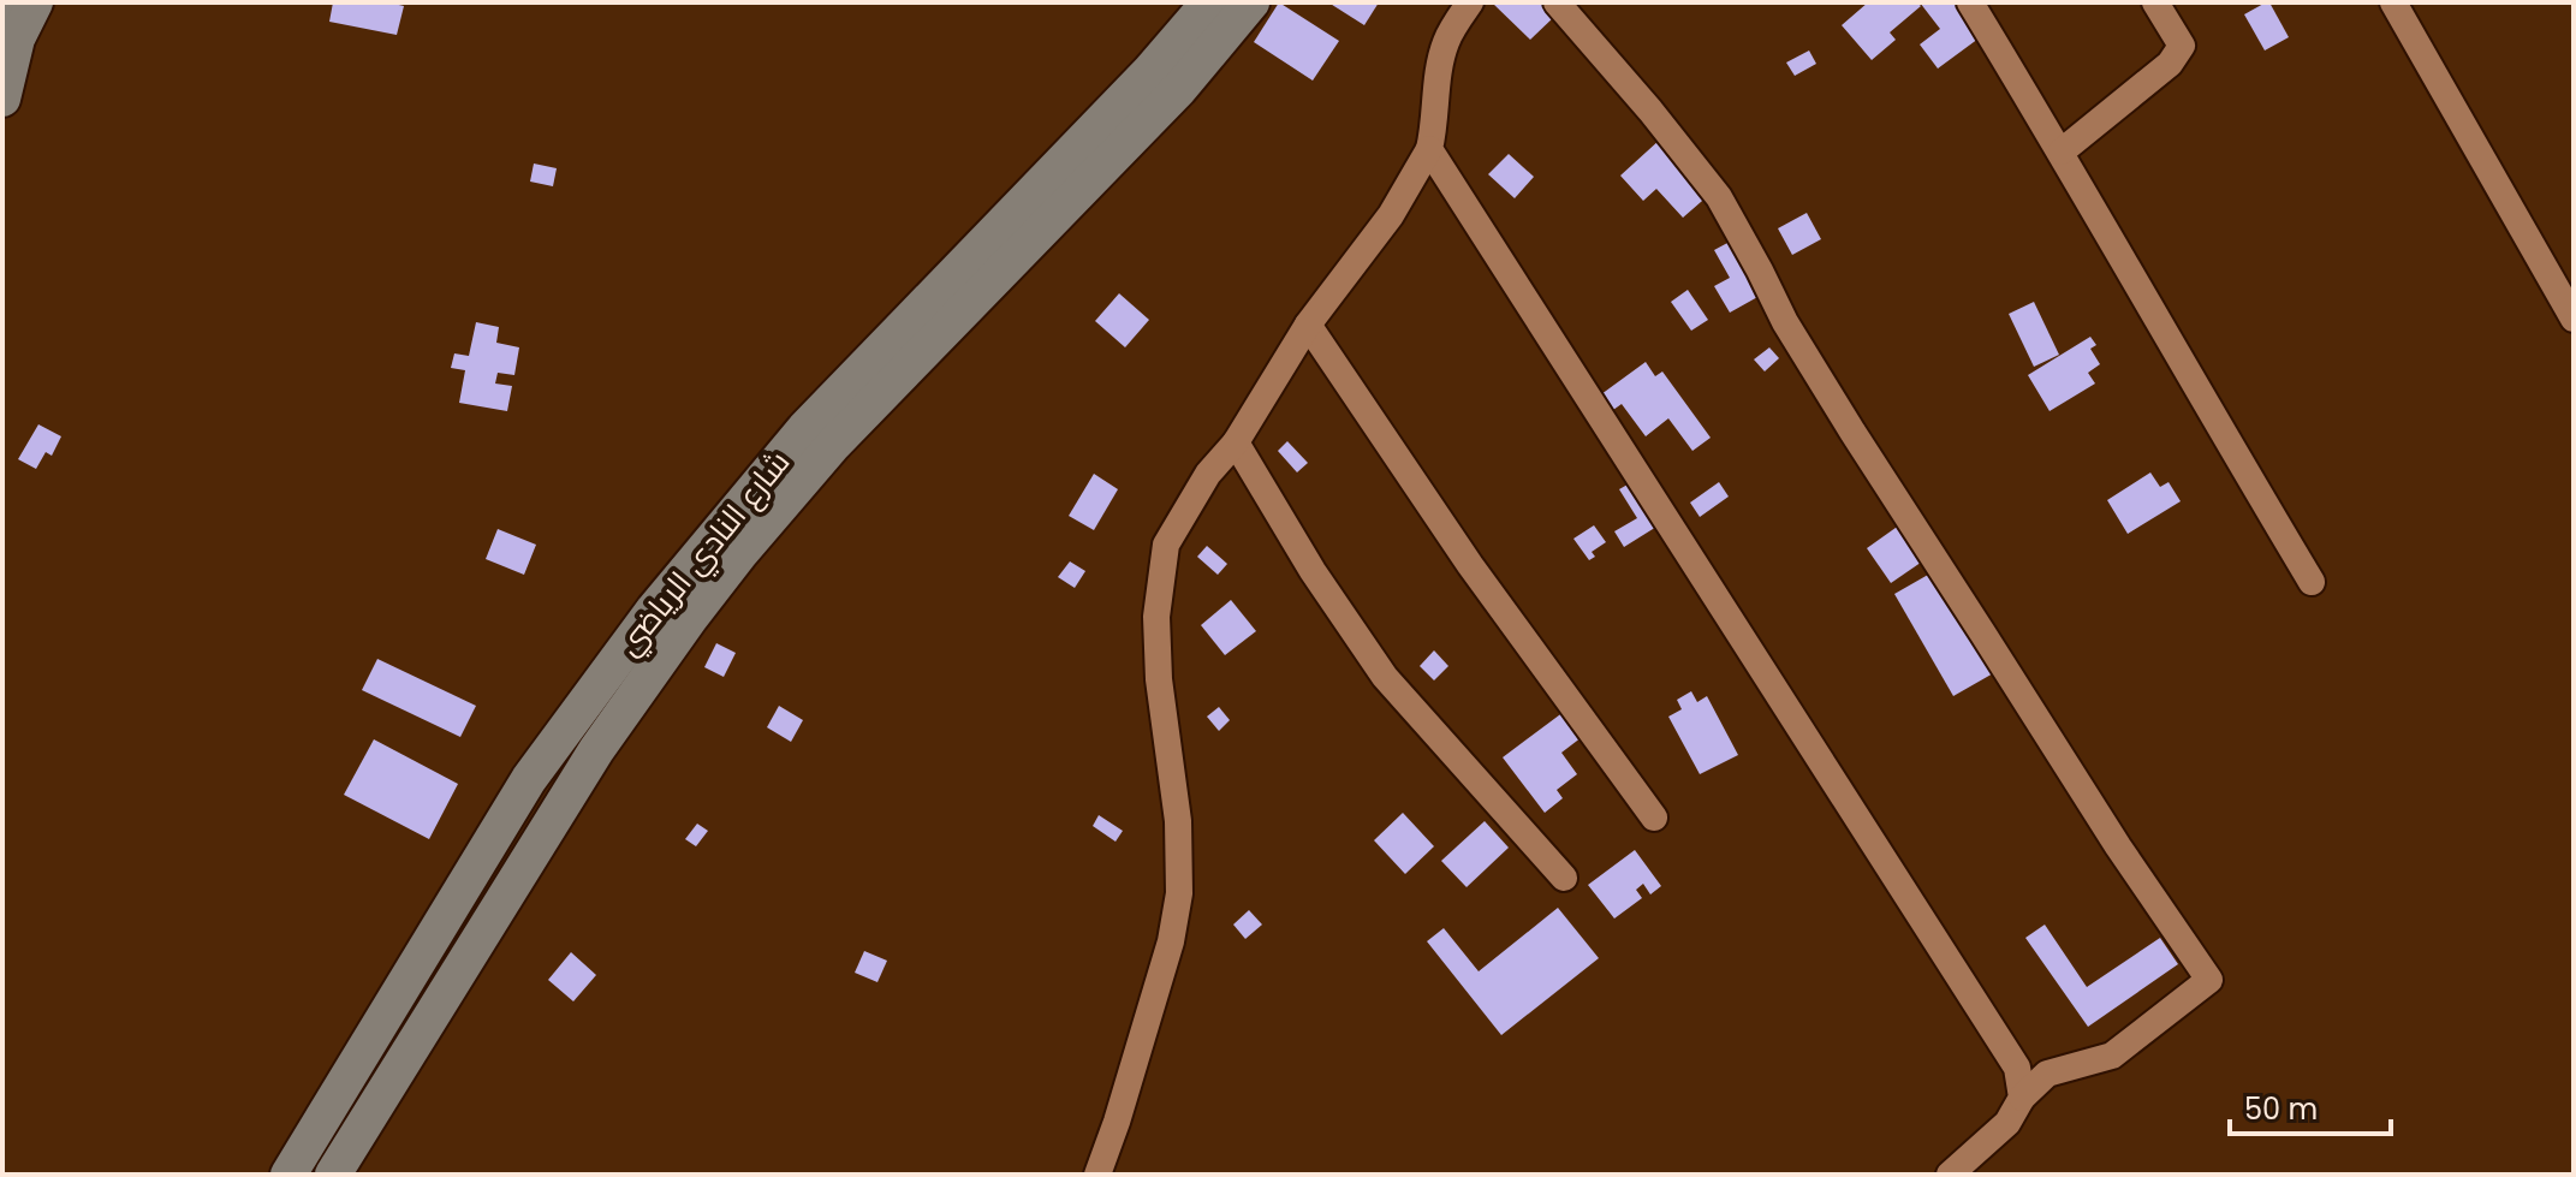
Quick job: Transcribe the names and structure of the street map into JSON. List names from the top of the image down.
{
  "streets": {
    "main road": ["شارع النادي الرياضي"]
  },
  "scale_bar": "50 m"
}
